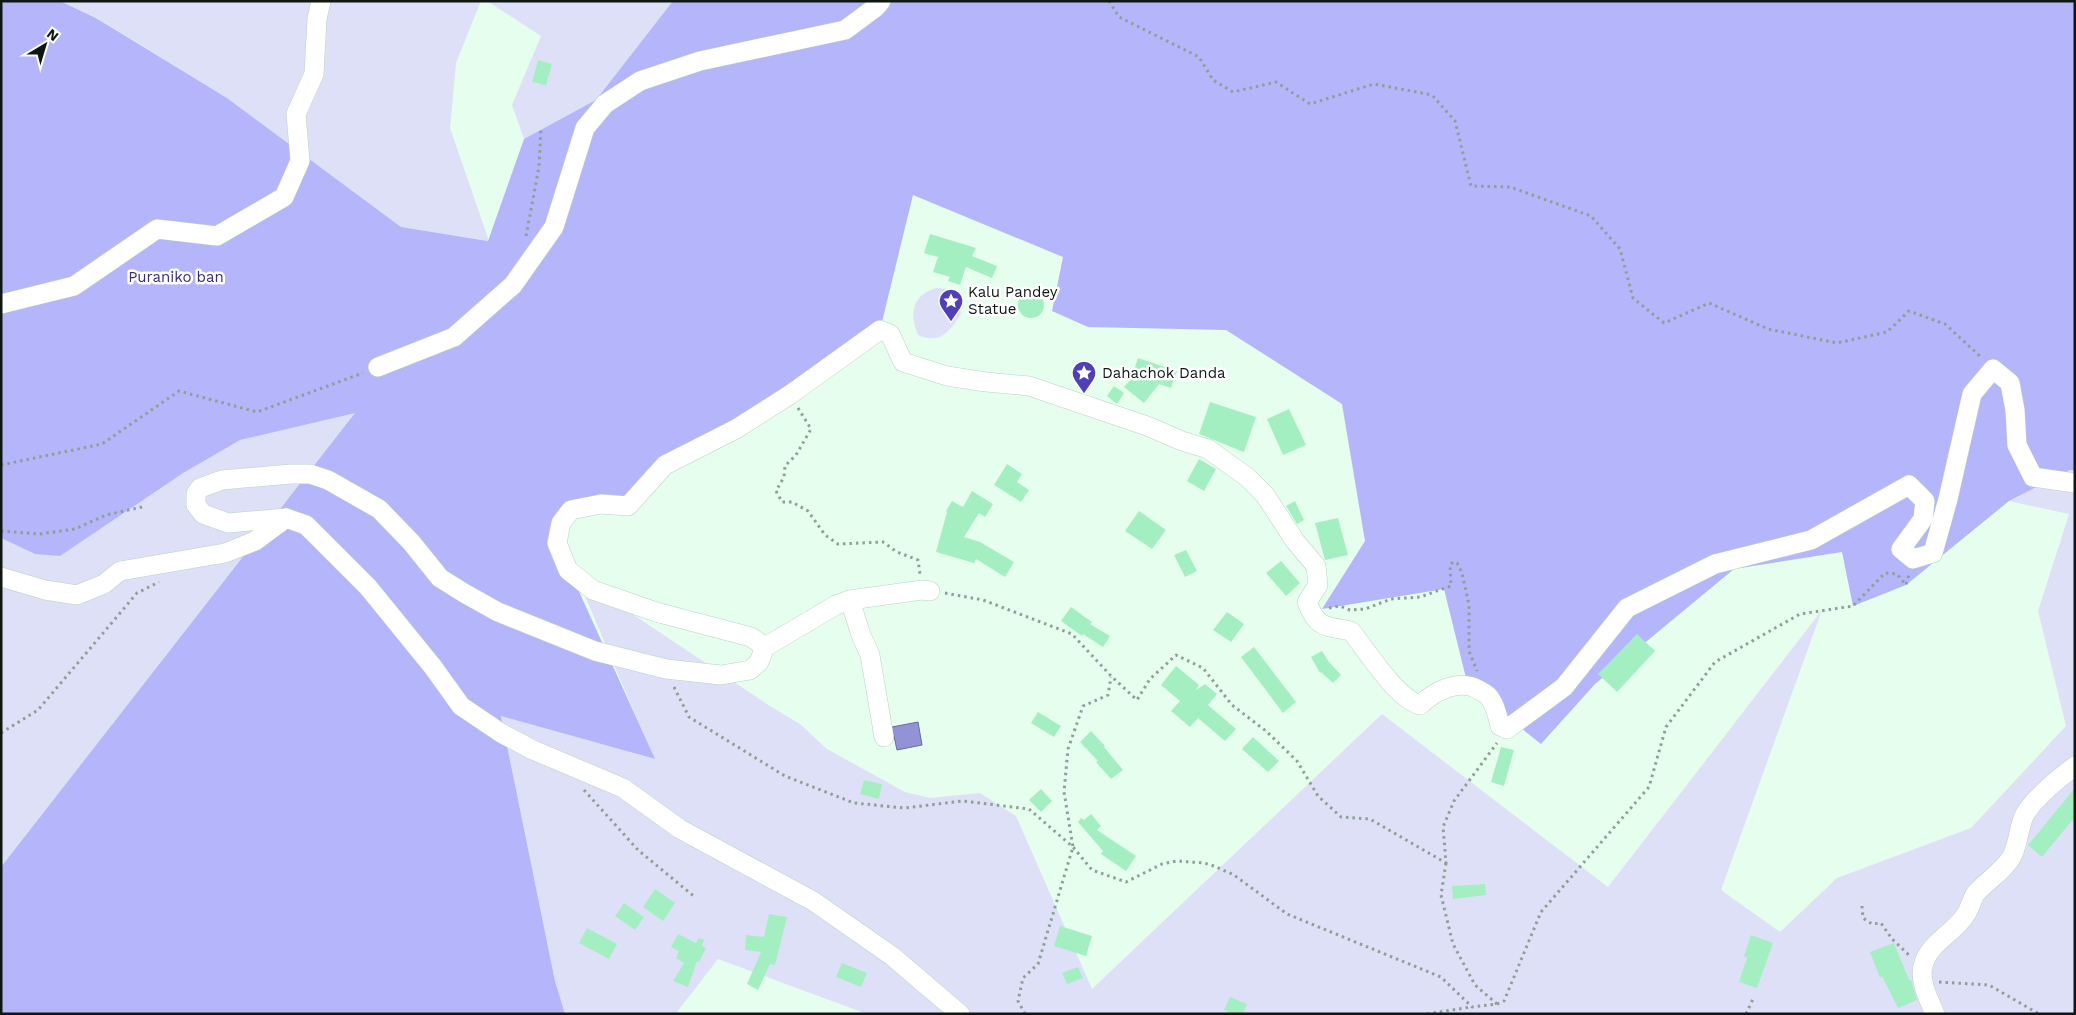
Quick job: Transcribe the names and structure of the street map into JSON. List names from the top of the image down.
{
  "parks": ["Puraniko ban"],
  "places": {
    "place": ["Kalu Pandey Statue", "Dahachok Danda"]
  },
  "north": "top right"
}
